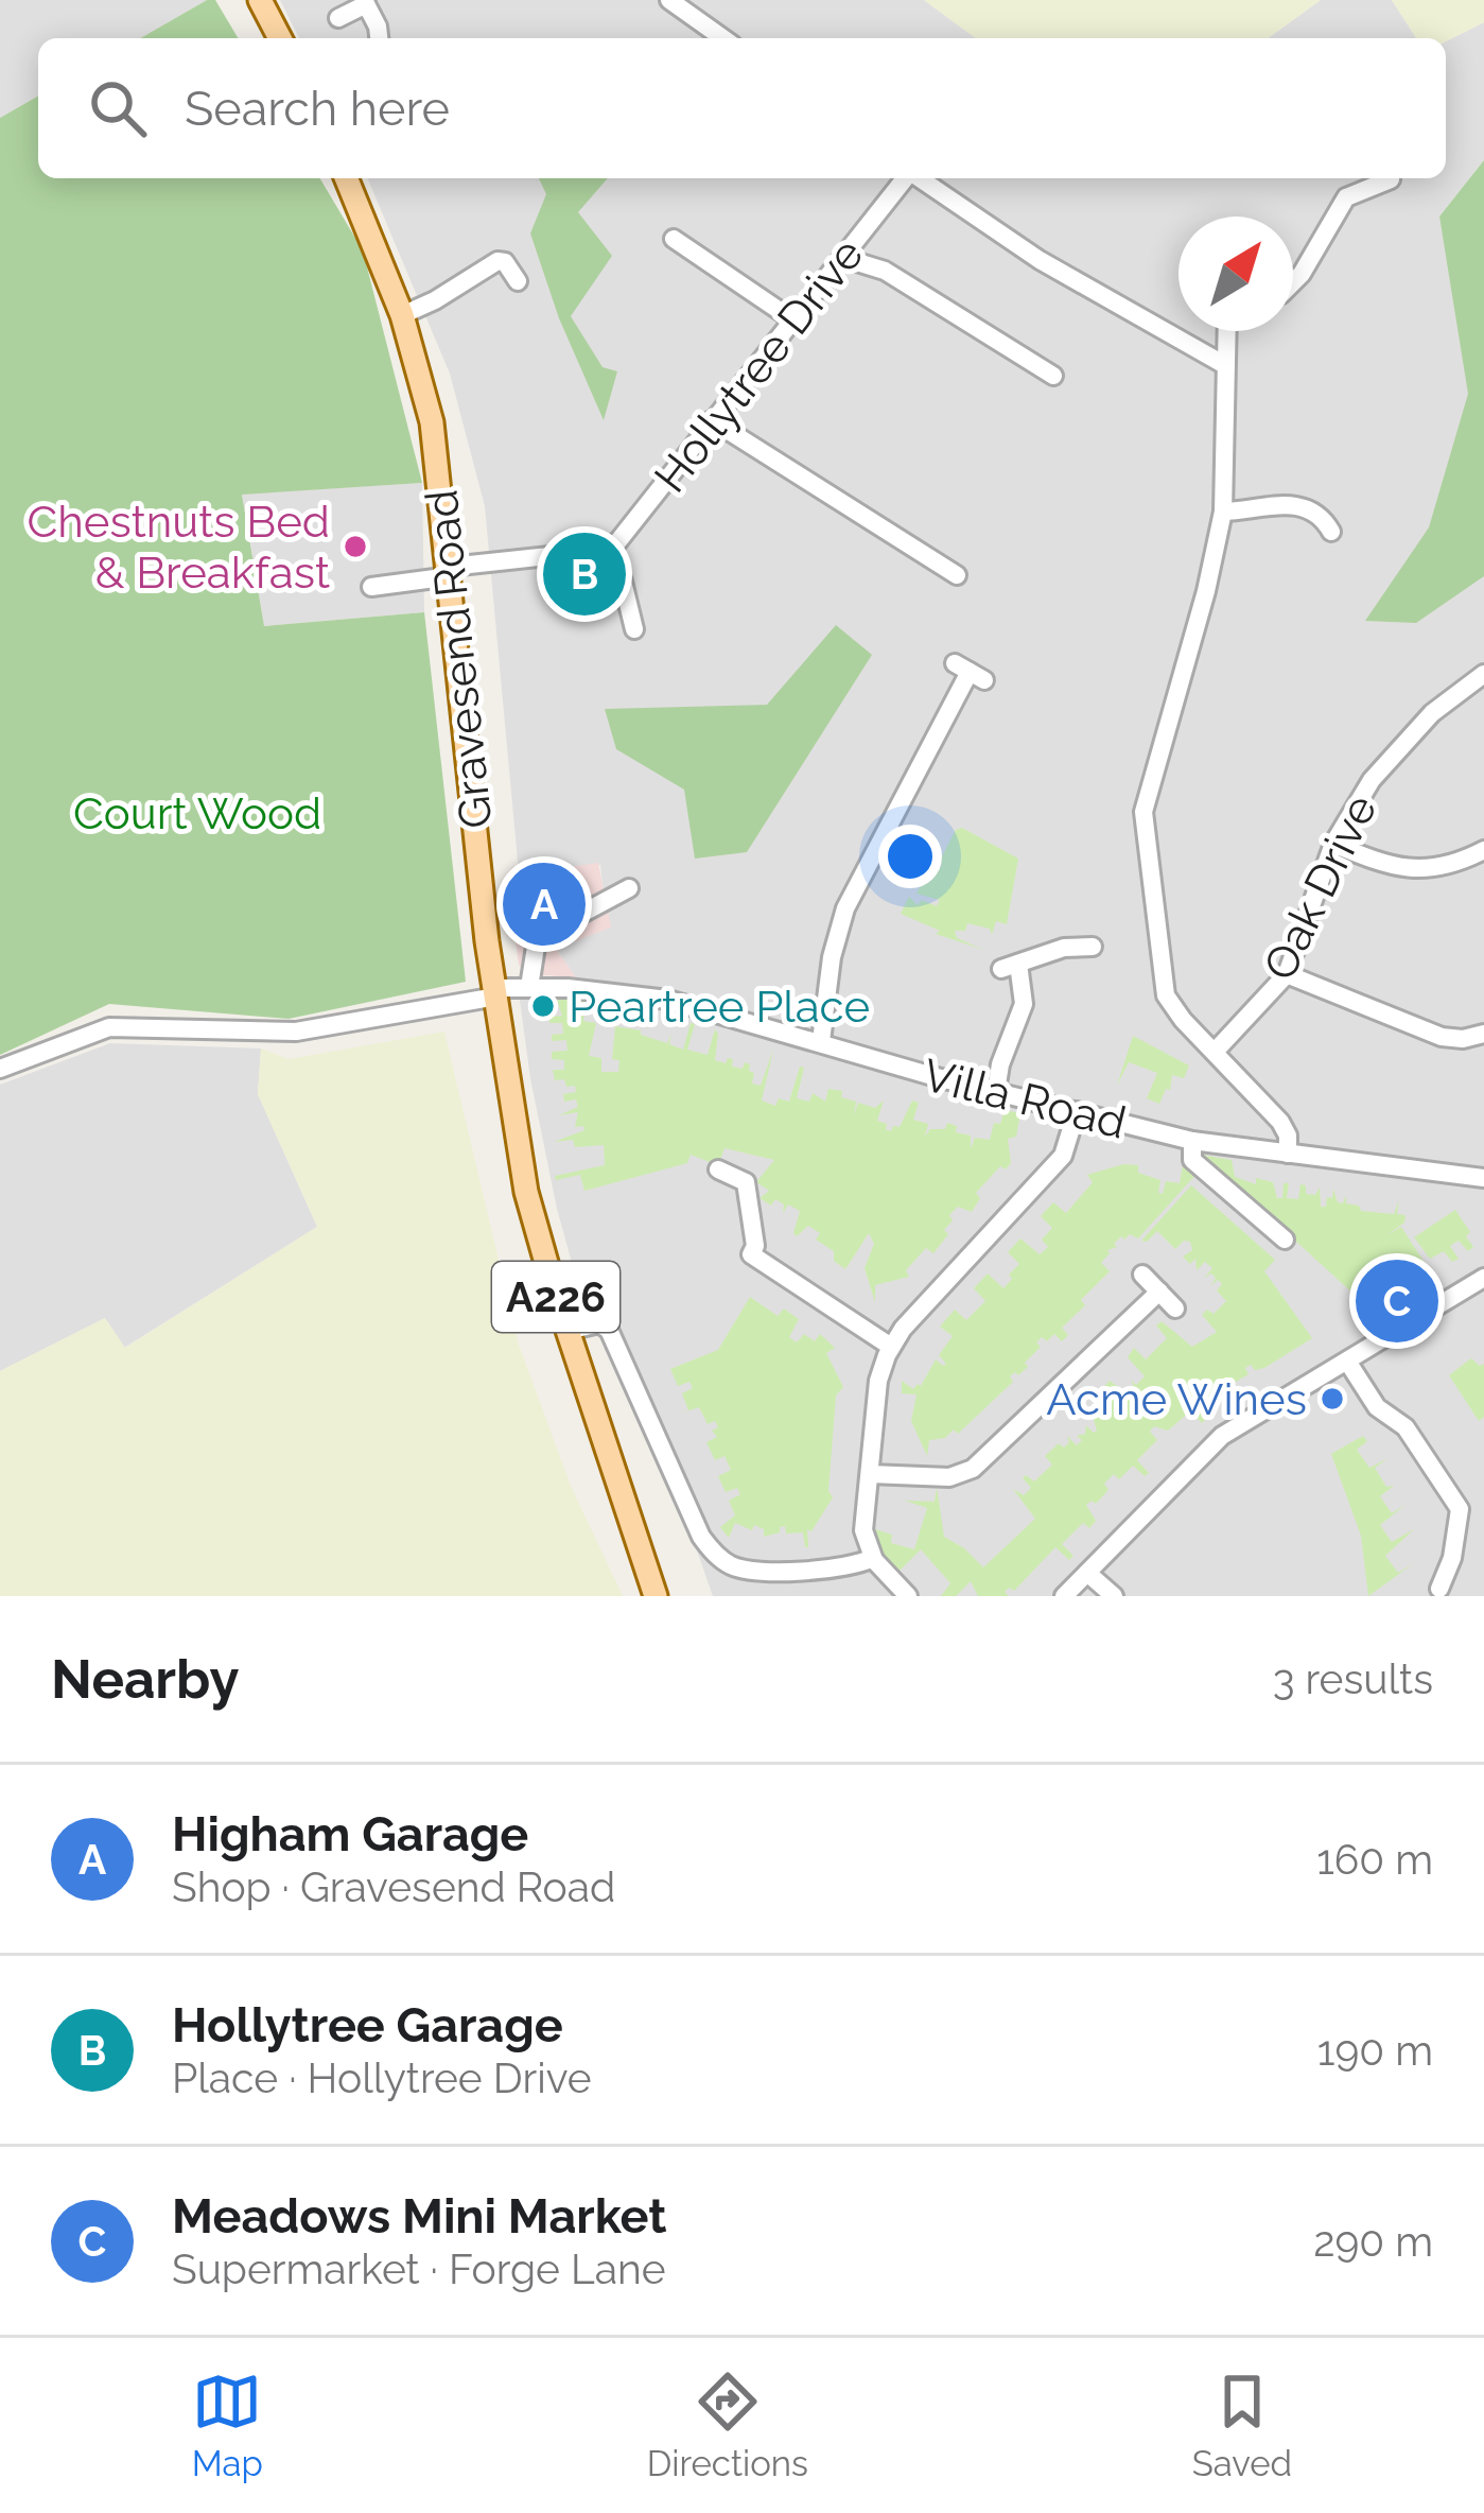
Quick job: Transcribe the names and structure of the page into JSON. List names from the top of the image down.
{
  "streets": {
    "main road": ["Gravesend Road", "A226"],
    "street": ["Hollytree Drive", "Oak Drive", "Villa Road"]
  },
  "crossings": [
    ["Gravesend Road", "Villa Road"]
  ],
  "parks": ["Court Wood"],
  "places": ["Chestnuts Bed & Breakfast", "Peartree Place", "Acme Wines"],
  "north": "top right",
  "page": {
    "search": "Search here",
    "pins": ["B", "A", "C"],
    "heading": ["Nearby", "3 results"],
    "list": [
      {
        "mark": "A",
        "name": "Higham Garage",
        "note": "Shop · Gravesend Road",
        "value": "160 m"
      },
      {
        "mark": "B",
        "name": "Hollytree Garage",
        "note": "Place · Hollytree Drive",
        "value": "190 m"
      },
      {
        "mark": "C",
        "name": "Meadows Mini Market",
        "note": "Supermarket · Forge Lane",
        "value": "290 m"
      }
    ],
    "nav": ["Map", "Directions", "Saved"]
  }
}
